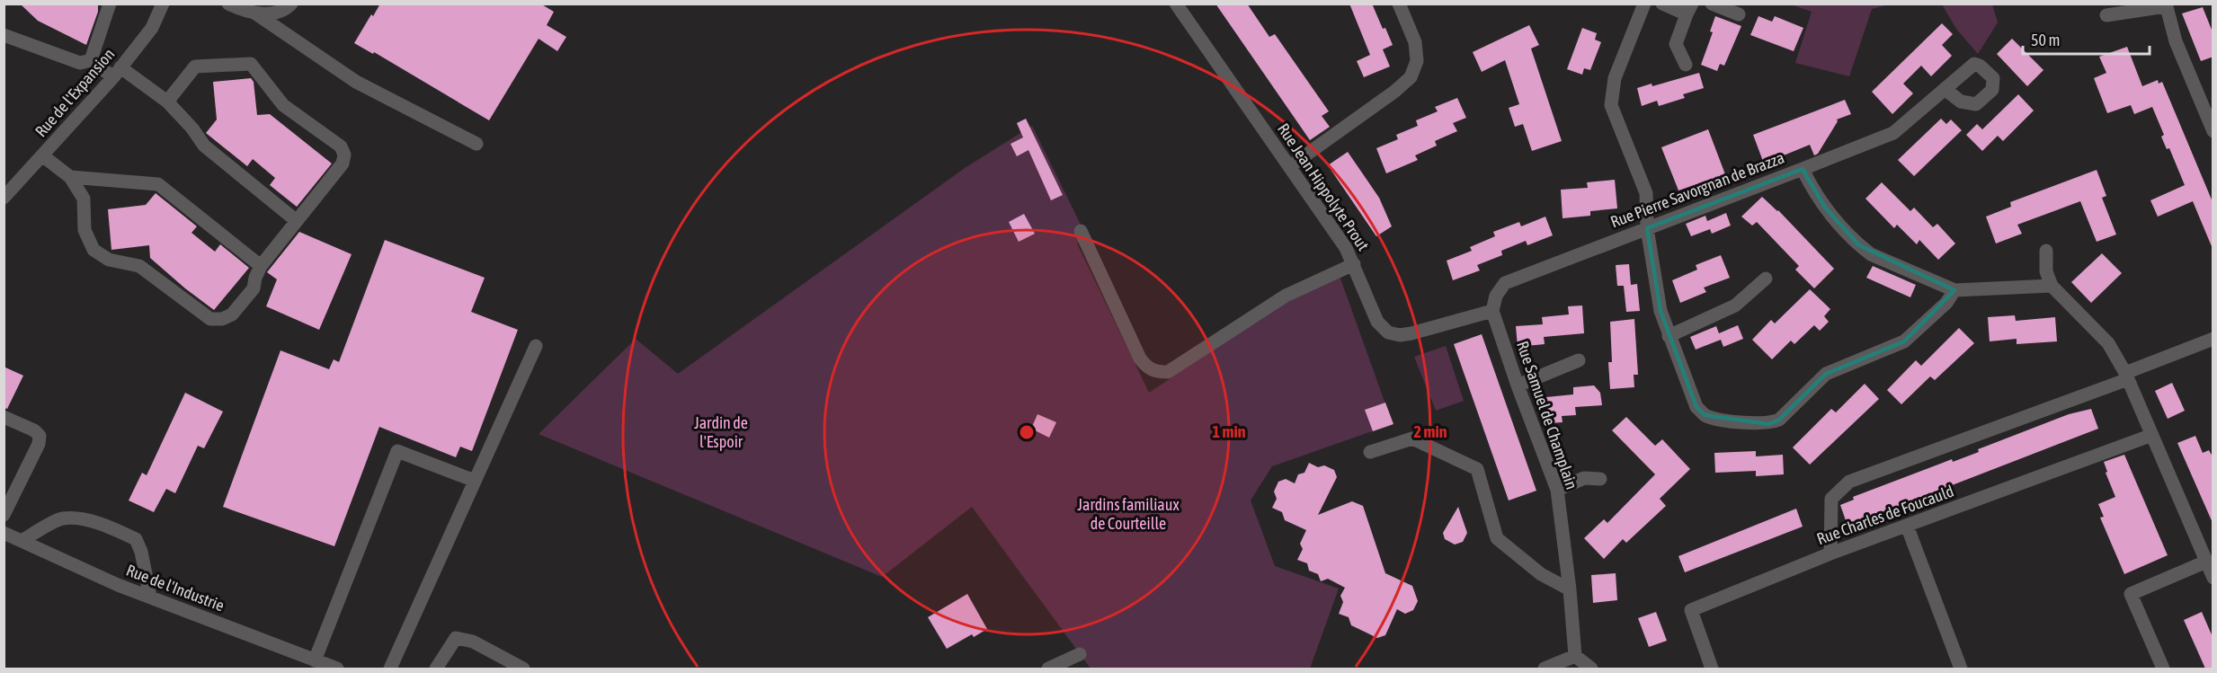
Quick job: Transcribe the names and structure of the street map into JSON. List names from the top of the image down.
{
  "streets": {
    "street": [
      "Rue de l'Expansion",
      "Rue Jean Hippolyte Prout",
      "Rue Pierre Savorgnan de Brazza",
      "Rue Samuel de Champlain",
      "Rue Charles de Foucauld",
      "Rue de l'Industrie"
    ]
  },
  "crossings": [
    ["Rue Jean Hippolyte Prout", "Rue Pierre Savorgnan de Brazza"],
    ["Rue Jean Hippolyte Prout", "Rue Samuel de Champlain"],
    ["Rue Pierre Savorgnan de Brazza", "Rue Samuel de Champlain"]
  ],
  "parks": ["Jardin de l'Espoir", "Jardins familiaux de Courteille"],
  "scale_bar": "50 m",
  "rings": ["1 min", "2 min"]
}
